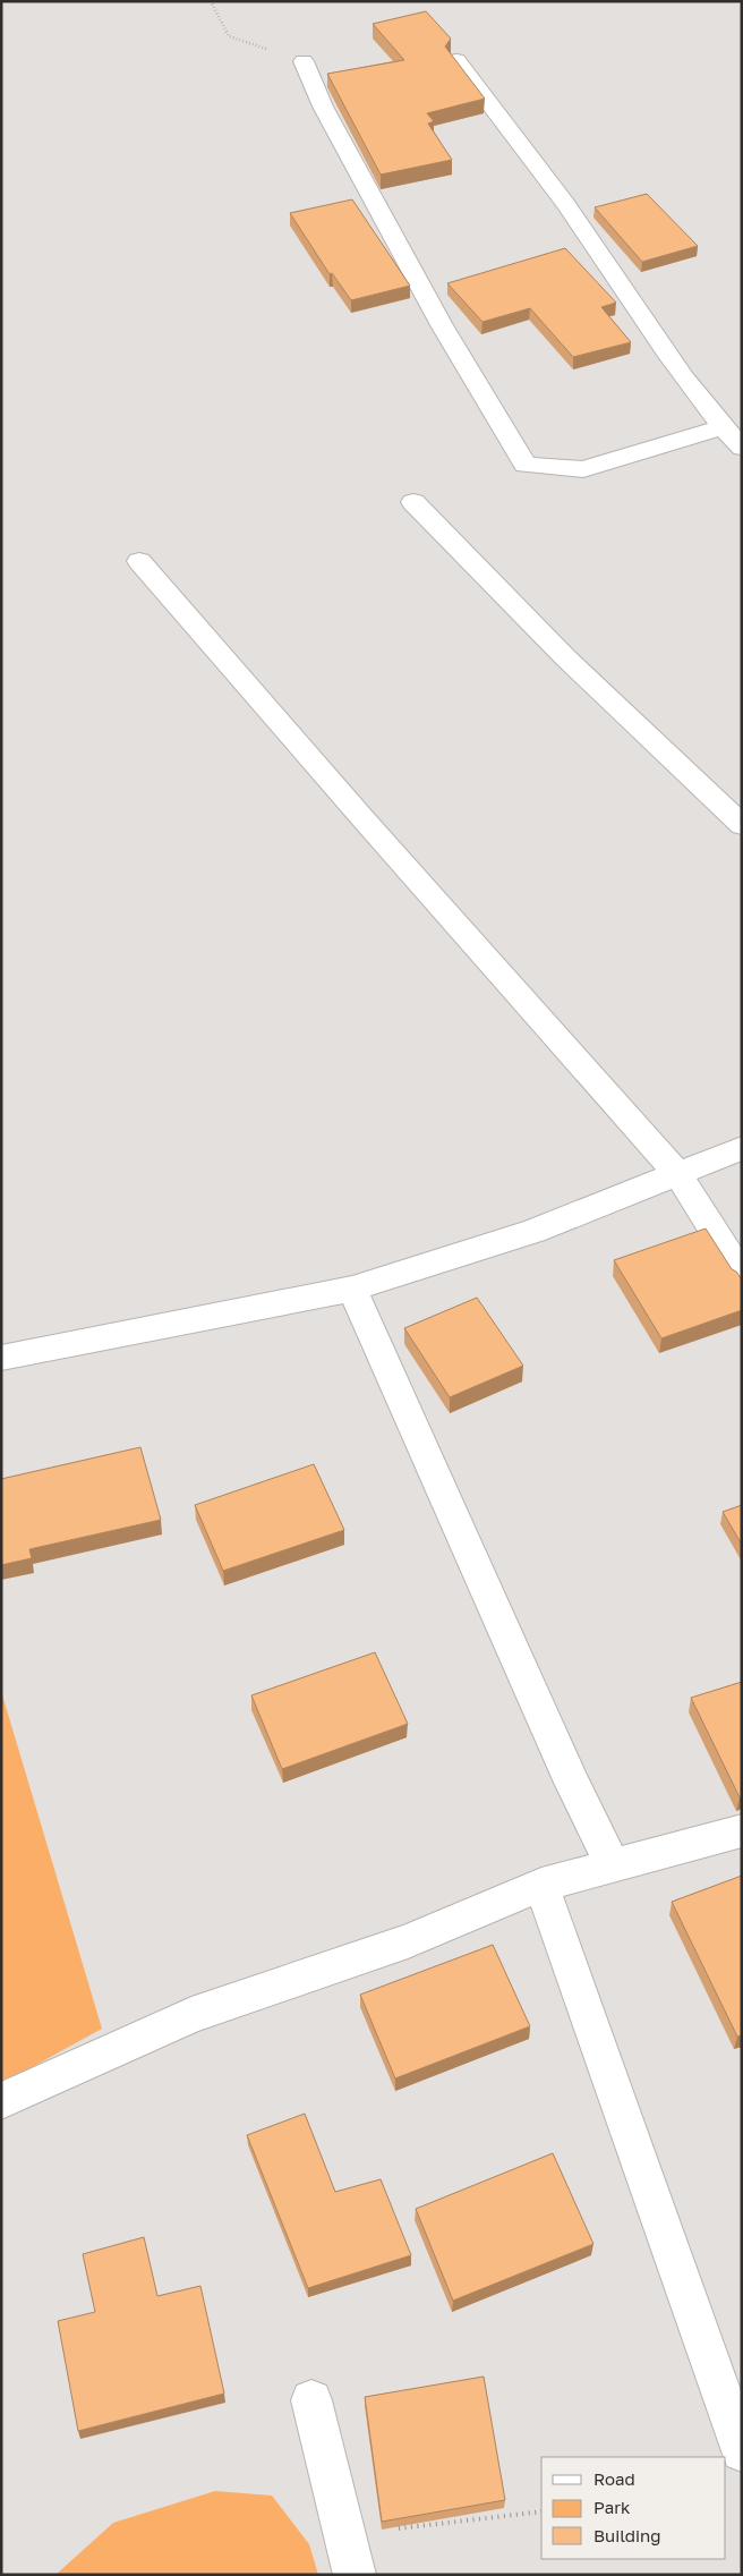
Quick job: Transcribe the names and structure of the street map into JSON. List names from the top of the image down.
{
  "legend": ["Road", "Park", "Building"]
}
